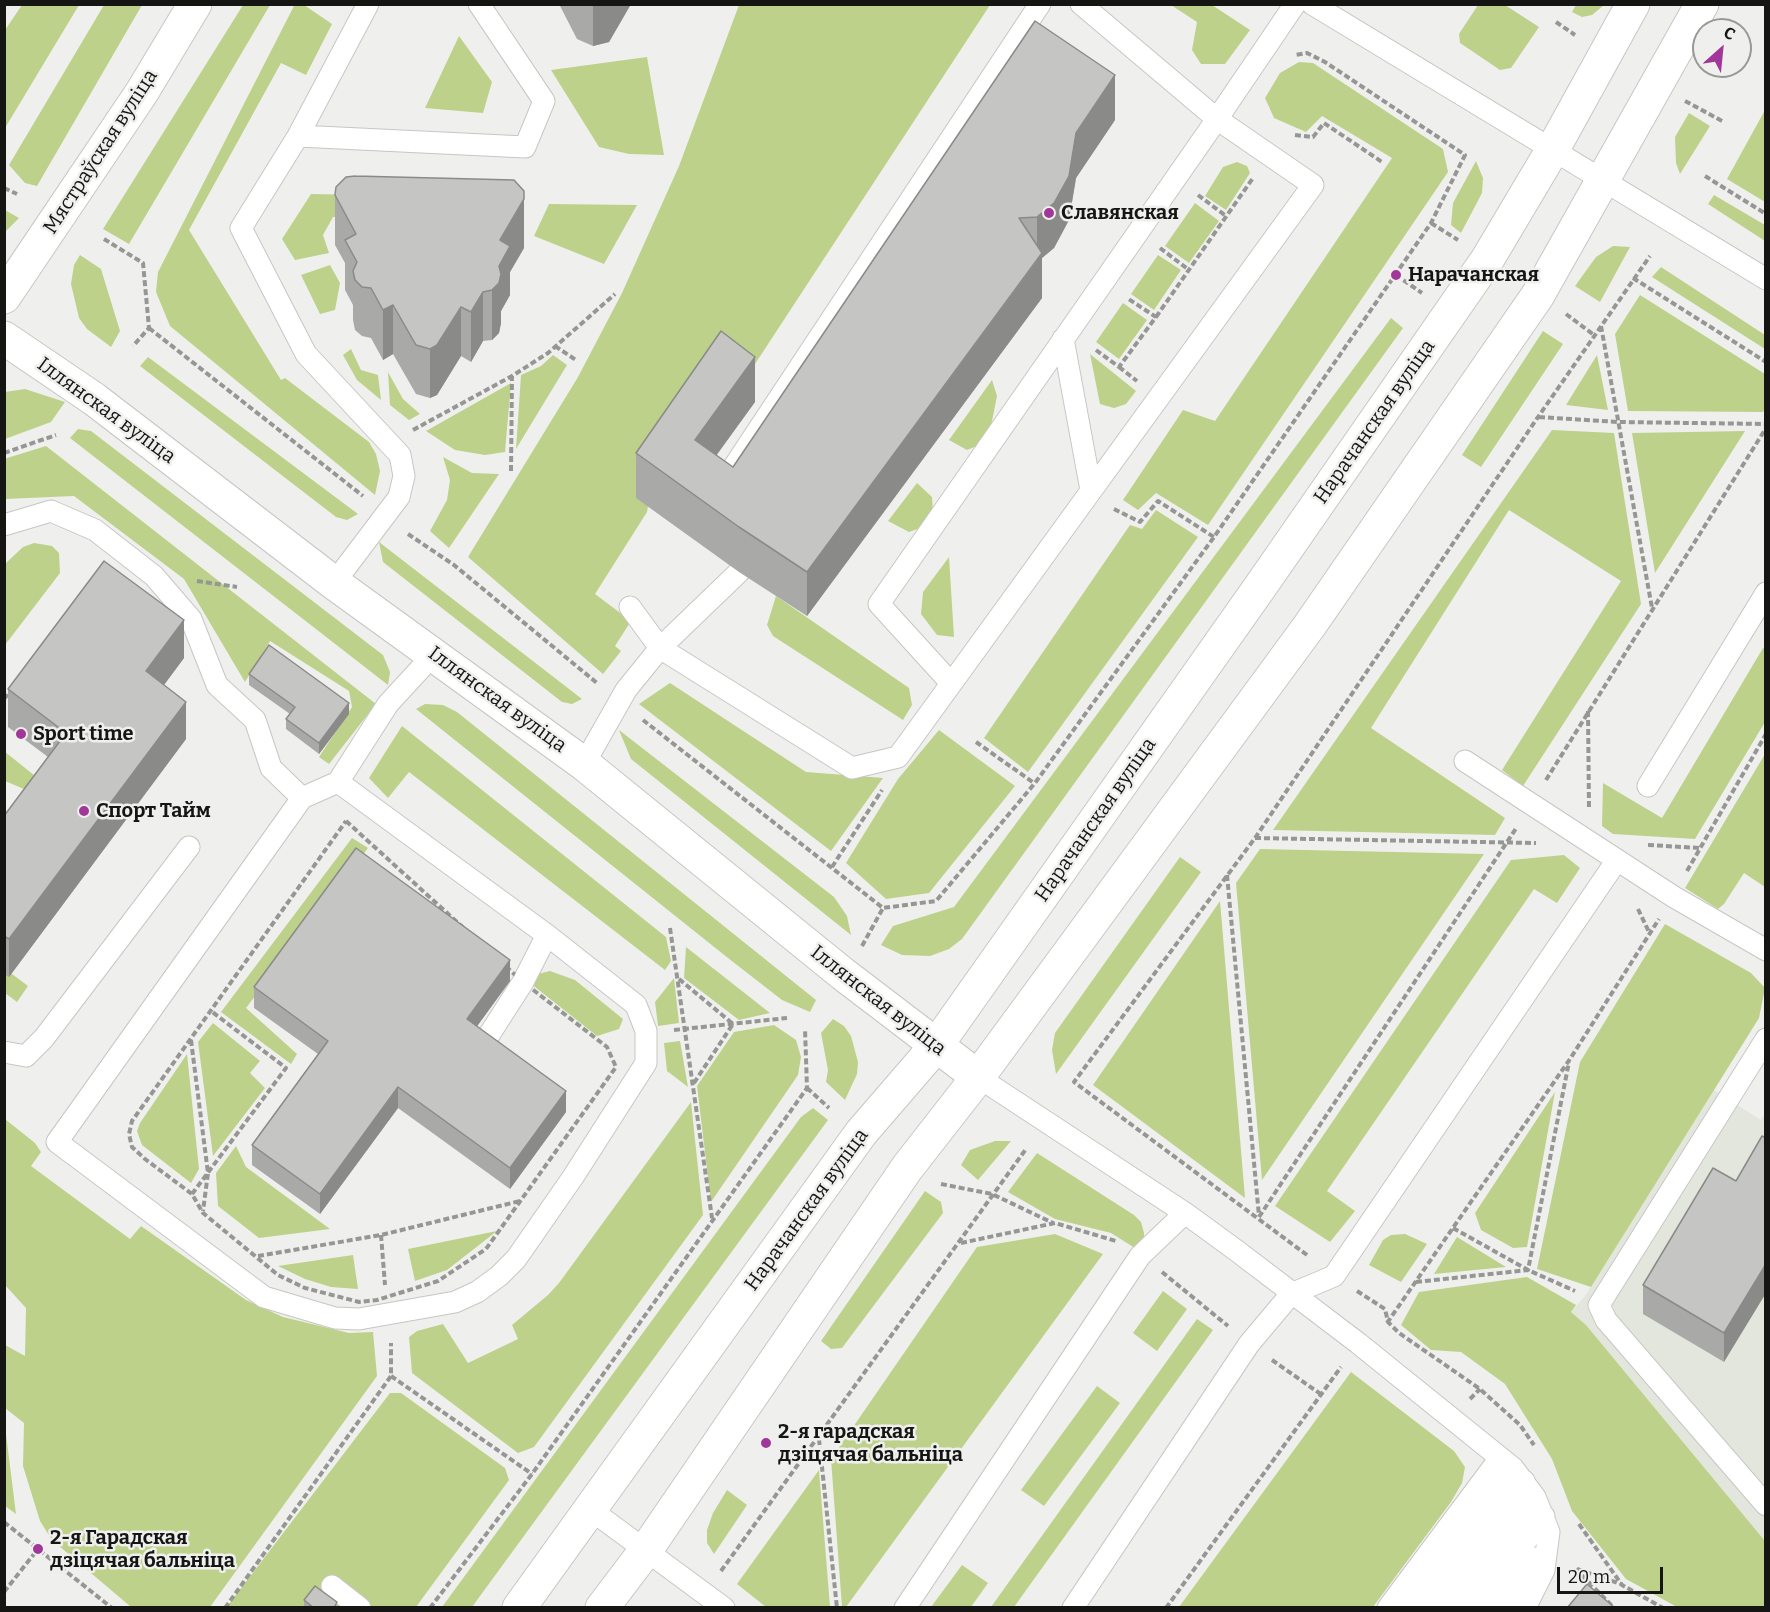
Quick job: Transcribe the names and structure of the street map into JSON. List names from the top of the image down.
{
  "streets": {
    "main road": ["Мястраўская вуліца", "Іллянская вуліца", "Нарачанская вуліца"]
  },
  "crossings": [
    ["Іллянская вуліца", "Нарачанская вуліца"]
  ],
  "places": [
    "Славянская",
    "Нарачанская",
    "Sport time",
    "Спорт Тайм",
    "2-я гарадская дзіцячая бальніца",
    "2-я Гарадская дзіцячая бальніца"
  ],
  "scale_bar": "20 m",
  "north": "top right"
}
